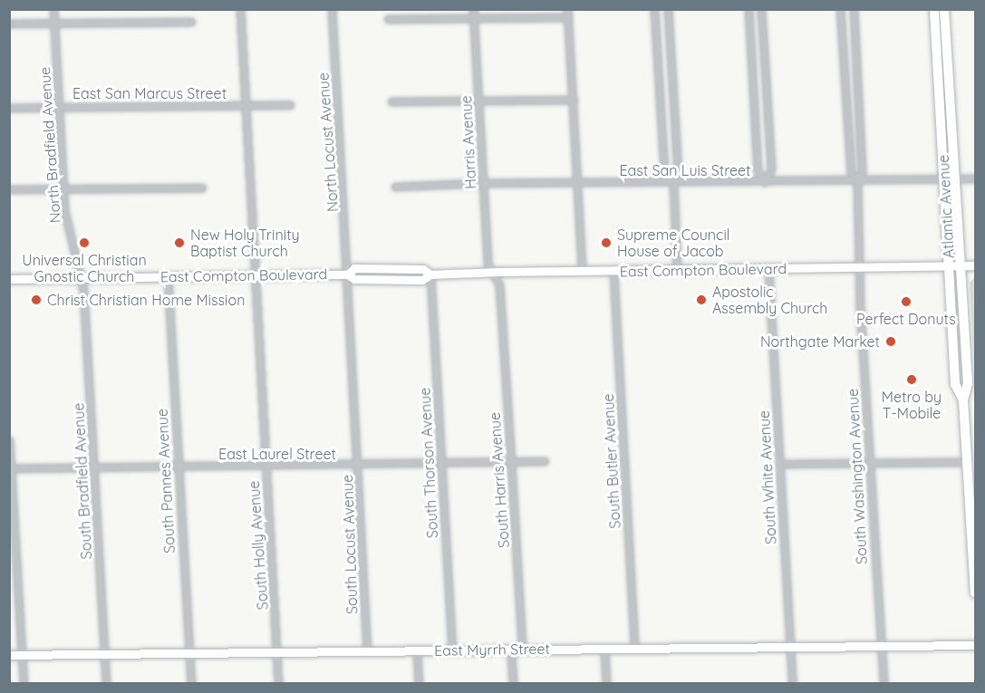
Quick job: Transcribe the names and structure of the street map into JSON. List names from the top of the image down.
{
  "streets": {
    "main road": ["Atlantic Avenue"],
    "street": [
      "East San Marcus Street",
      "North Locust Avenue",
      "Harris Avenue",
      "North Bradfield Avenue",
      "East San Luis Street",
      "East Compton Boulevard",
      "East Laurel Street",
      "South Butler Avenue",
      "South Thorson Avenue",
      "South Washington Avenue",
      "South White Avenue",
      "South Harris Avenue",
      "South Bradfield Avenue",
      "South Pannes Avenue",
      "South Locust Avenue",
      "South Holly Avenue",
      "East Myrrh Street"
    ]
  },
  "crossings": [
    ["East San Marcus Street", "North Bradfield Avenue"],
    ["East San Marcus Street", "South Holly Avenue"],
    ["North Locust Avenue", "East Compton Boulevard"],
    ["North Locust Avenue", "South Locust Avenue"],
    ["Harris Avenue", "East San Luis Street"],
    ["Harris Avenue", "East Compton Boulevard"],
    ["Harris Avenue", "South Harris Avenue"],
    ["North Bradfield Avenue", "East Compton Boulevard"],
    ["North Bradfield Avenue", "South Bradfield Avenue"],
    ["East San Luis Street", "Atlantic Avenue"],
    ["East San Luis Street", "South Washington Avenue"],
    ["Atlantic Avenue", "East Compton Boulevard"],
    ["East Compton Boulevard", "South Butler Avenue"],
    ["East Compton Boulevard", "South Thorson Avenue"],
    ["East Compton Boulevard", "South Washington Avenue"],
    ["East Compton Boulevard", "South White Avenue"],
    ["East Compton Boulevard", "South Harris Avenue"],
    ["East Compton Boulevard", "South Bradfield Avenue"],
    ["East Compton Boulevard", "South Pannes Avenue"],
    ["East Compton Boulevard", "South Locust Avenue"],
    ["East Compton Boulevard", "South Holly Avenue"],
    ["East Laurel Street", "South Thorson Avenue"],
    ["East Laurel Street", "South Harris Avenue"],
    ["East Laurel Street", "South Bradfield Avenue"],
    ["East Laurel Street", "South Pannes Avenue"],
    ["East Laurel Street", "South Locust Avenue"],
    ["East Laurel Street", "South Holly Avenue"],
    ["South Butler Avenue", "East Myrrh Street"],
    ["South Thorson Avenue", "East Myrrh Street"],
    ["South Washington Avenue", "East Myrrh Street"],
    ["South White Avenue", "East Myrrh Street"],
    ["South Harris Avenue", "East Myrrh Street"],
    ["South Bradfield Avenue", "East Myrrh Street"],
    ["South Pannes Avenue", "East Myrrh Street"],
    ["South Locust Avenue", "East Myrrh Street"],
    ["South Holly Avenue", "East Myrrh Street"]
  ],
  "places": [
    "Universal Christian Gnostic Church",
    "New Holy Trinity Baptist Church",
    "Supreme Council House of Jacob",
    "Christ Christian Home Mission",
    "Apostolic Assembly Church",
    "Perfect Donuts",
    "Northgate Market",
    "Metro by T-Mobile"
  ]
}
